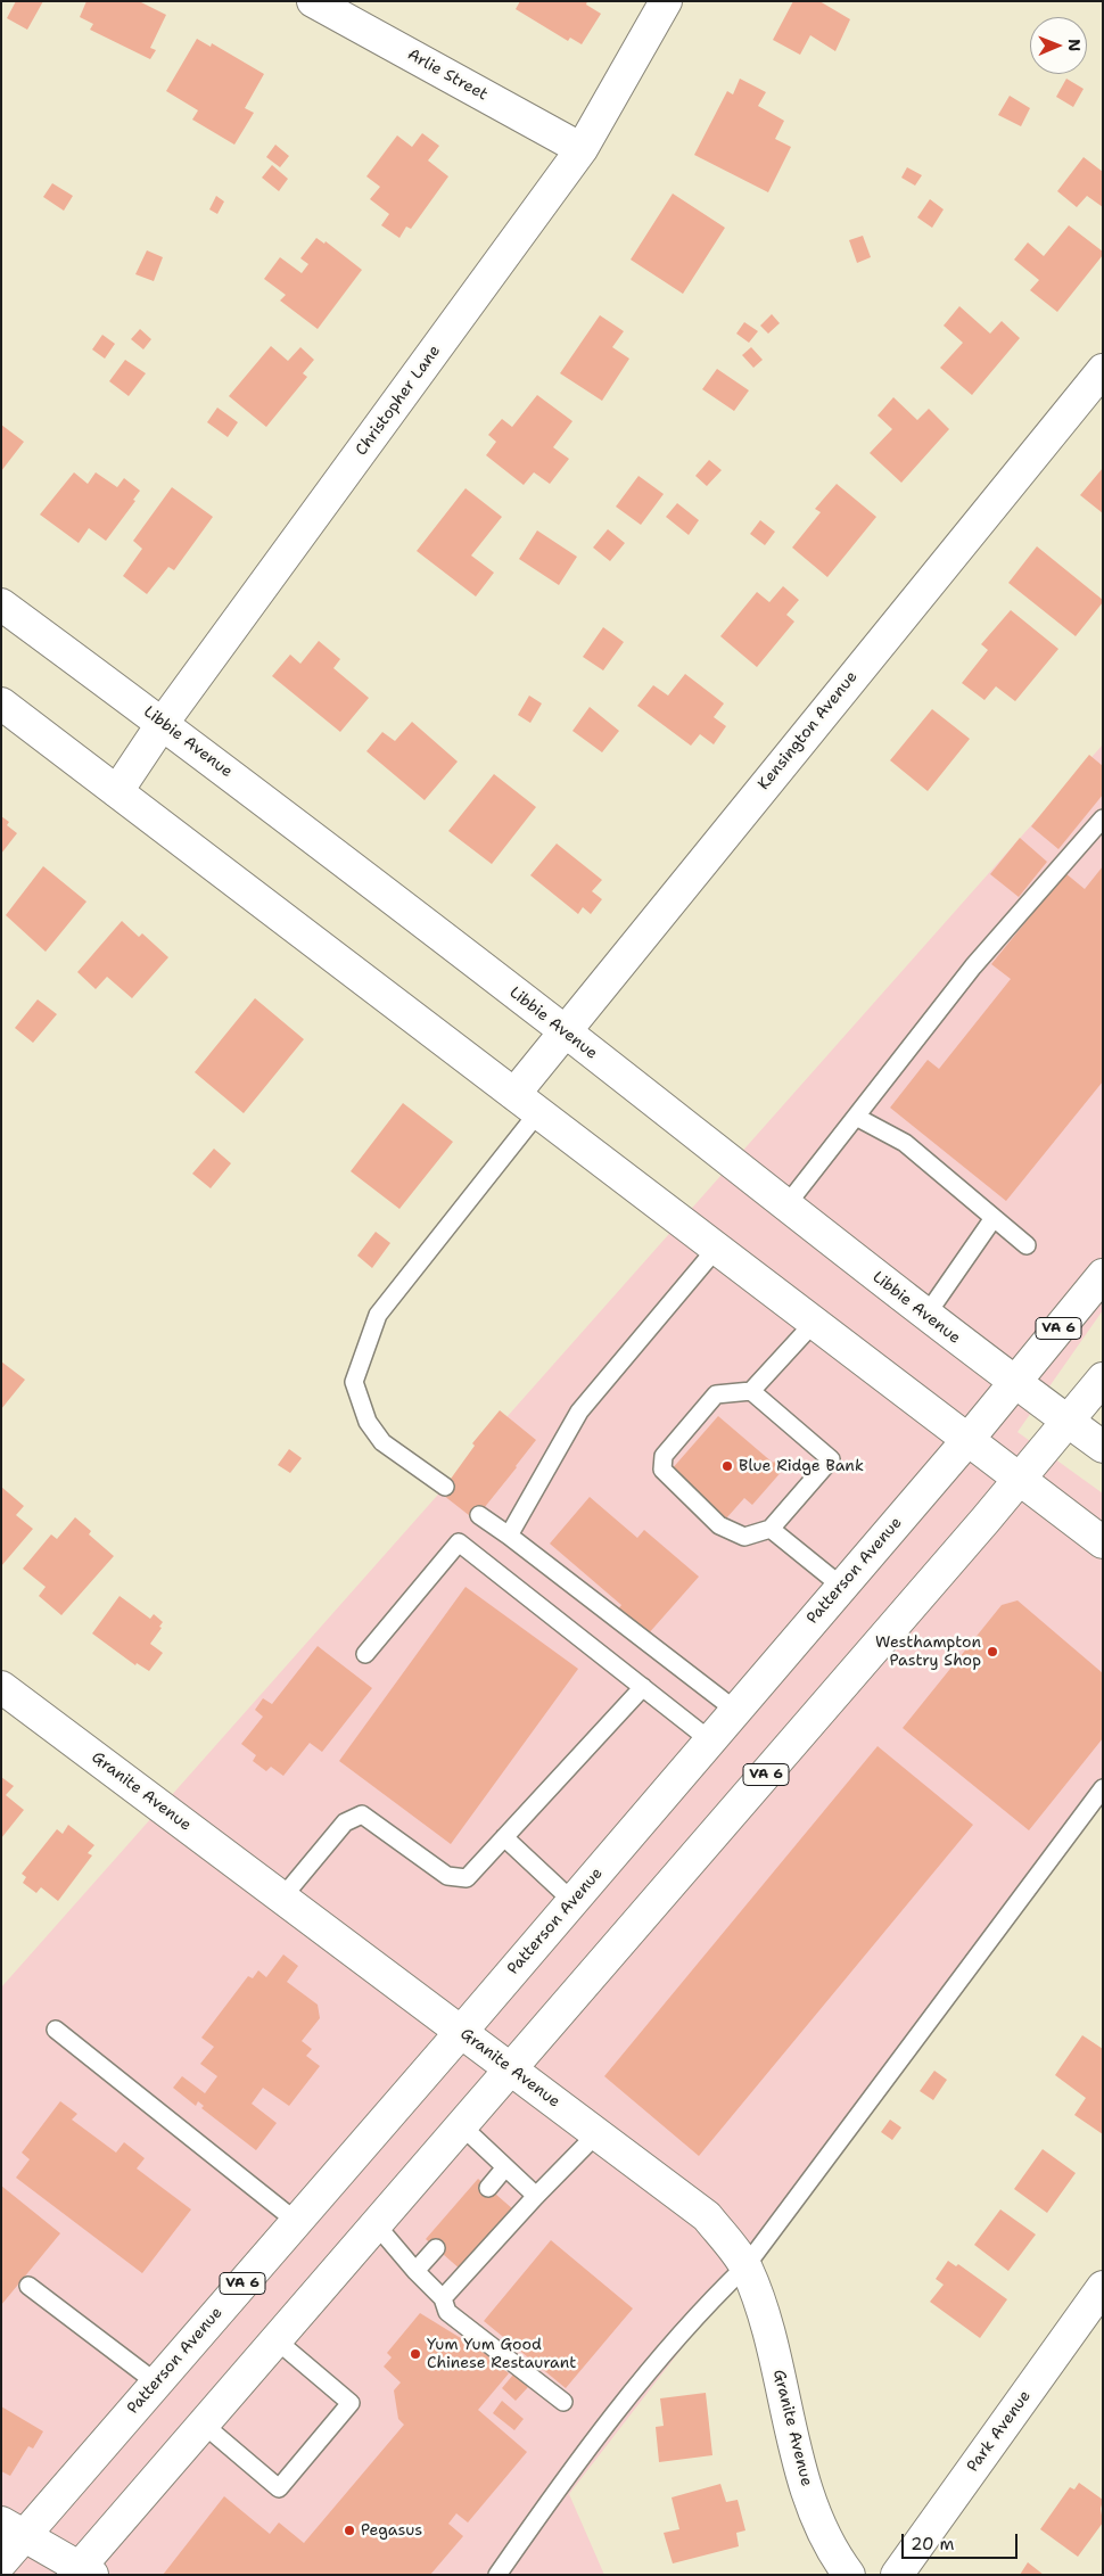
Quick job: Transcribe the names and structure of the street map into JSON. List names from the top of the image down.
{
  "streets": {
    "main road": [
      "Arlie Street",
      "Christopher Lane",
      "Kensington Avenue",
      "Libbie Avenue",
      "VA 6",
      "Patterson Avenue",
      "Granite Avenue",
      "Park Avenue"
    ]
  },
  "crossings": [
    ["Arlie Street", "Christopher Lane"],
    ["Christopher Lane", "Libbie Avenue"],
    ["Kensington Avenue", "Libbie Avenue"],
    ["Libbie Avenue", "VA 6"],
    ["Libbie Avenue", "Patterson Avenue"],
    ["VA 6", "Granite Avenue"],
    ["Patterson Avenue", "Granite Avenue"]
  ],
  "places": [
    "Blue Ridge Bank",
    "Westhampton Pastry Shop",
    "Yum Yum Good Chinese Restaurant",
    "Pegasus"
  ],
  "scale_bar": "20 m",
  "north": "right"
}
